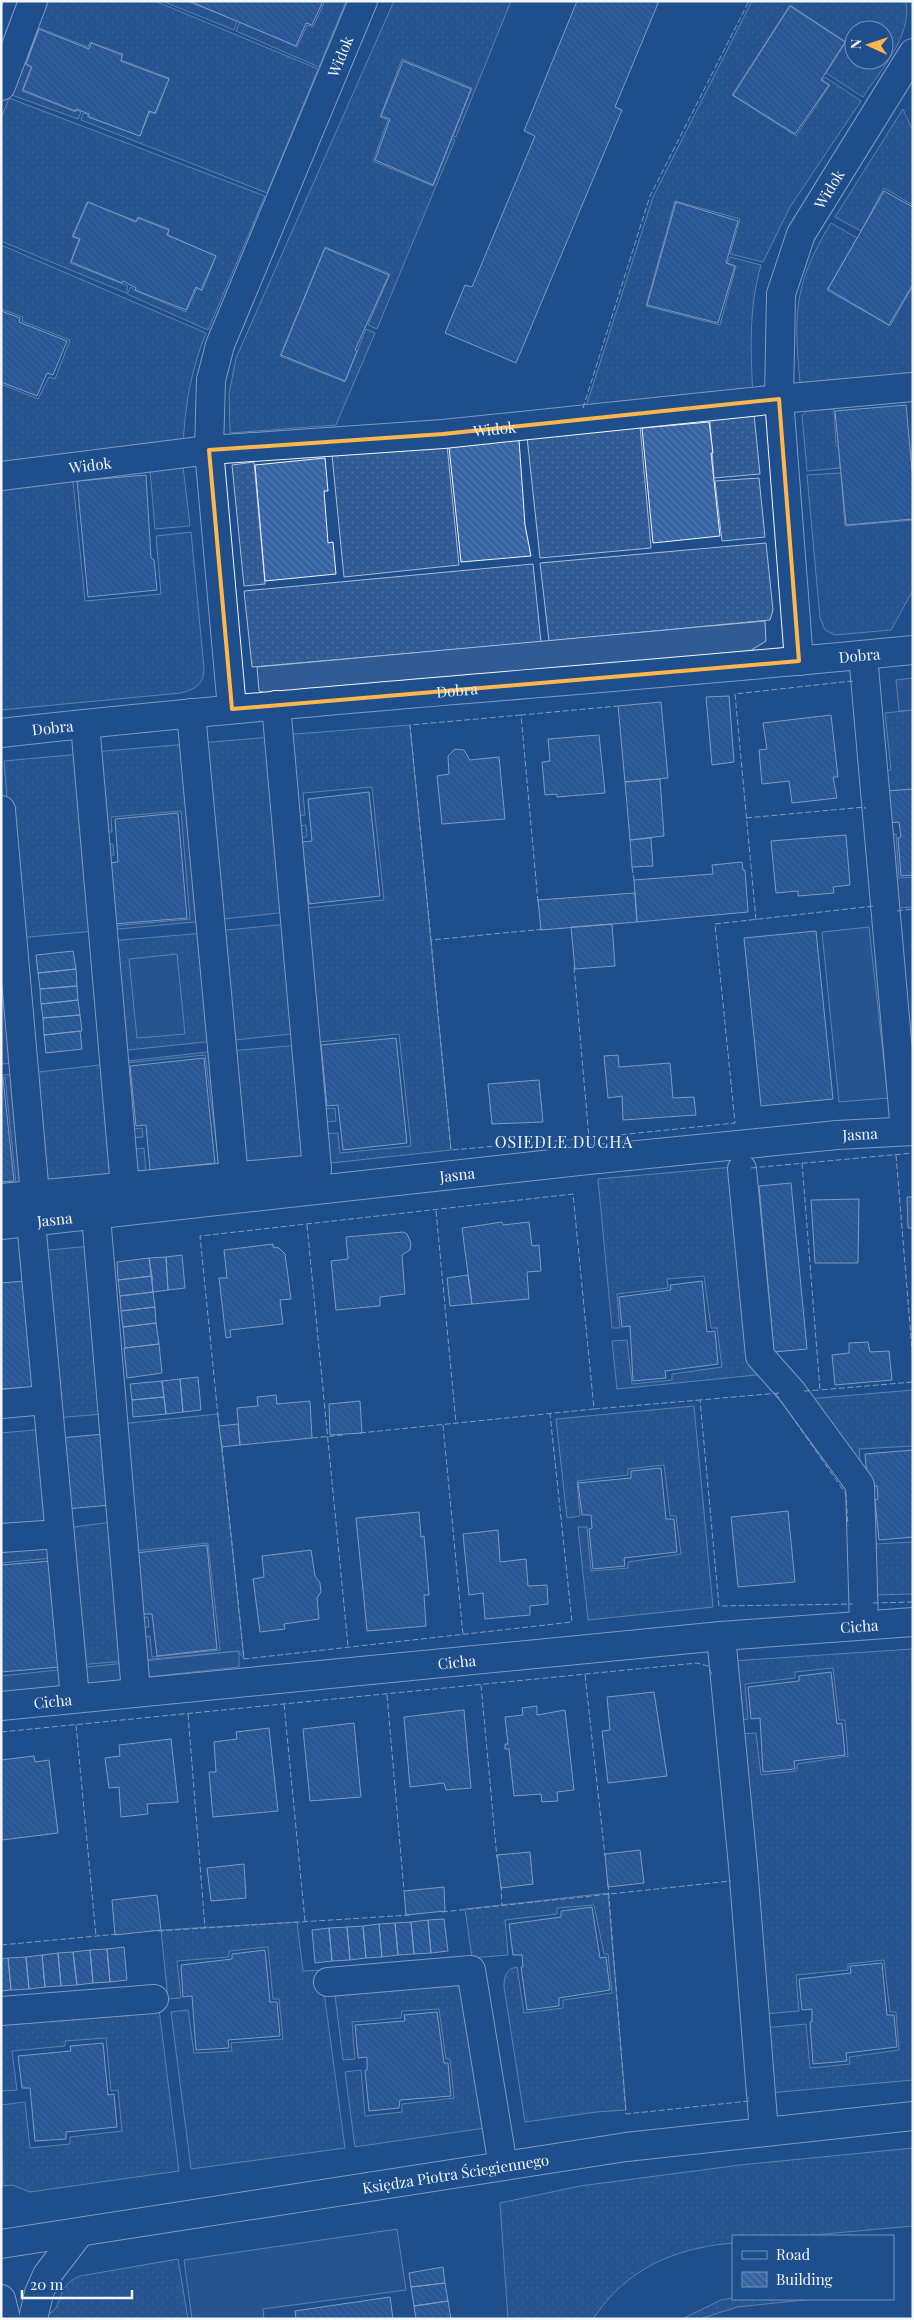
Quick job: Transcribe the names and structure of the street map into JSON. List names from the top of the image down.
{
  "streets": {
    "street": [
      "Widok",
      "Dobra",
      "Jasna",
      "Cicha",
      "Księdza Piotra Ściegiennego"
    ]
  },
  "crossings": [
    ["Widok", "Dobra"]
  ],
  "districts": ["OSIEDLE DUCHA"],
  "legend": ["Road", "Building"],
  "scale_bar": "20 m",
  "north": "left"
}
